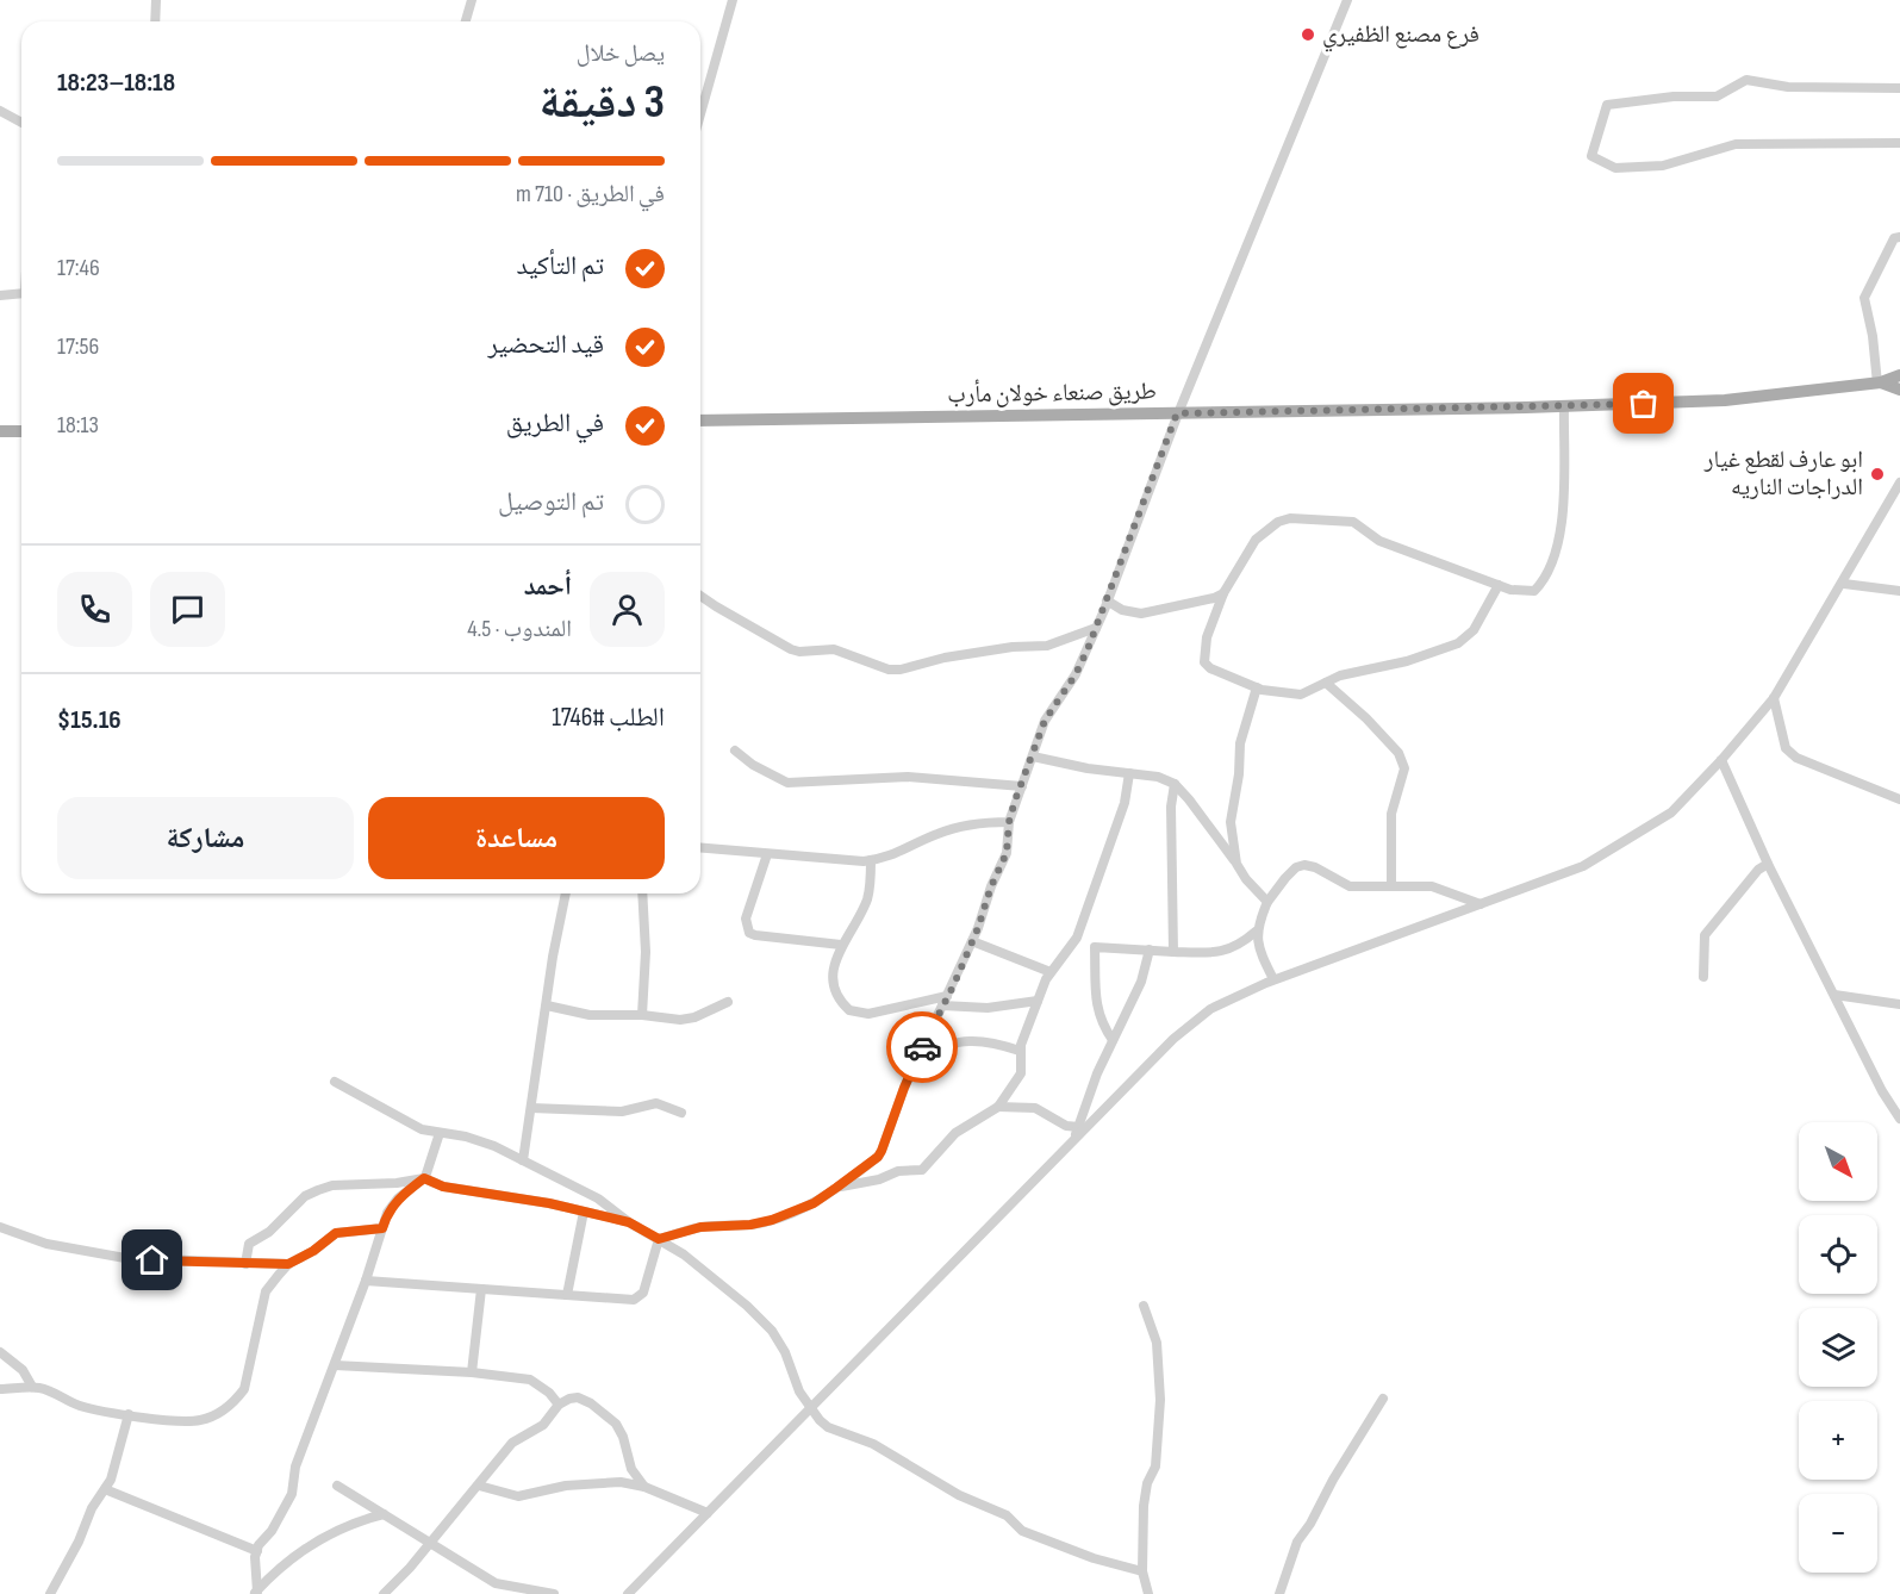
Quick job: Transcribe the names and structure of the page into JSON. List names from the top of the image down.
{
  "streets": {
    "main road": ["طريق صنعاء خولان مأرب"]
  },
  "places": ["فرع مصنع الظفيري", "ابو عارف لقطع غيار الدراجات الناريه"],
  "north": "bottom right",
  "page": {
    "heading": ["3 دقيقة", "يصل خلال", "18:18–18:23"],
    "panel": [
      "أحمد",
      "المندوب · 4.5",
      "الطلب #1746",
      "$15.16"
    ],
    "bar": "في الطريق · 710 m",
    "list": [
      ["تم التأكيد", "17:46"],
      ["قيد التحضير", "17:56"],
      ["في الطريق", "18:13"],
      "تم التوصيل"
    ],
    "buttons": ["مساعدة", "مشاركة"],
    "map_buttons": ["+", "−"]
  }
}
